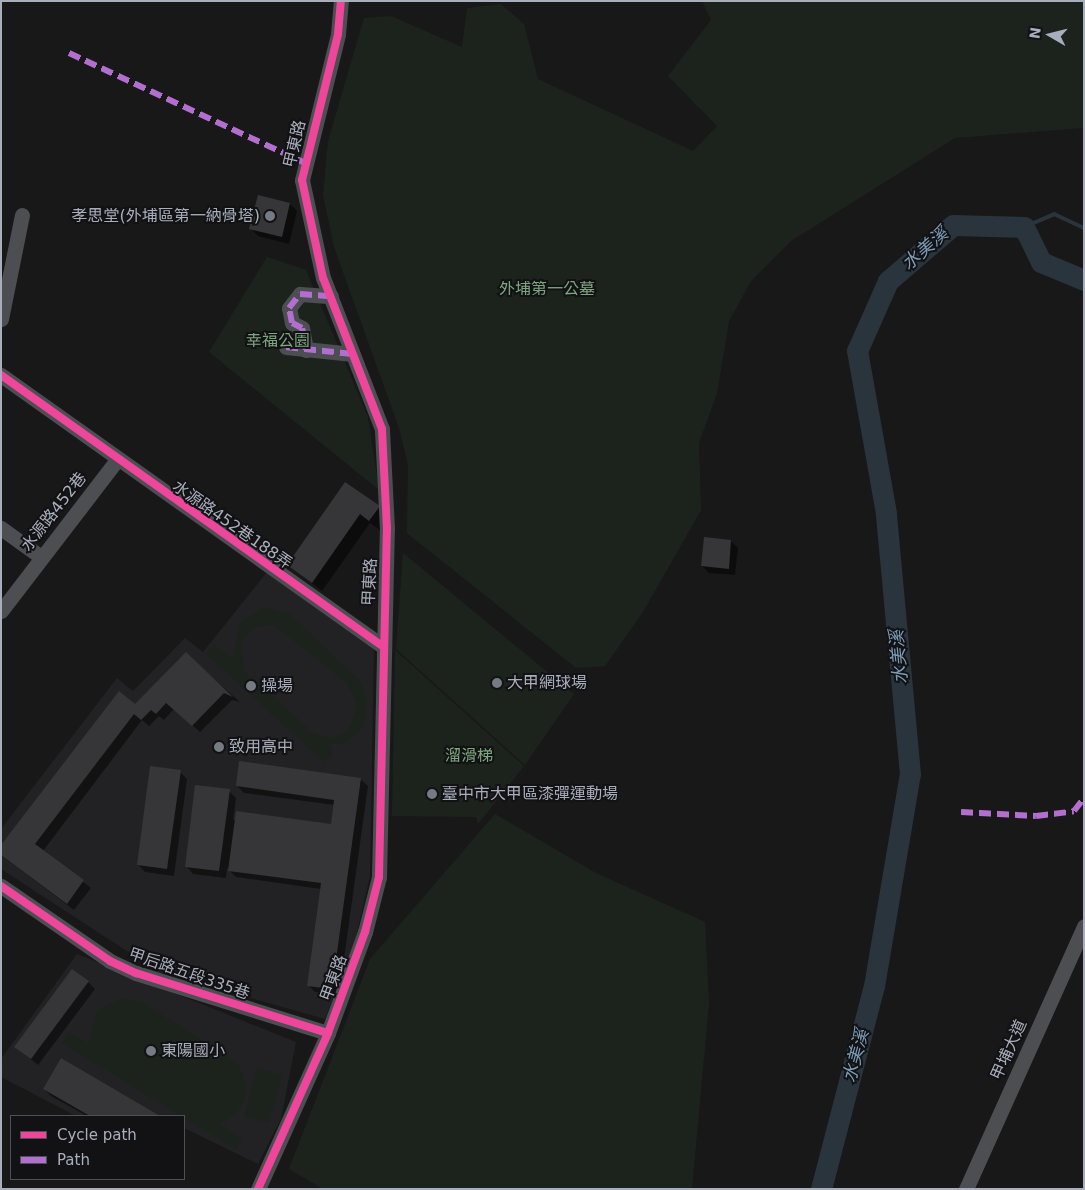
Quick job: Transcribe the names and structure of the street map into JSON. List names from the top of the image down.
{
  "streets": {
    "street": [
      "甲東路",
      "水源路452巷",
      "水源路452巷188弄",
      "甲后路五段335巷",
      "甲埔大道"
    ]
  },
  "crossings": [
    ["甲東路", "水源路452巷188弄"],
    ["甲東路", "甲后路五段335巷"],
    ["水源路452巷", "水源路452巷188弄"]
  ],
  "water": ["水美溪"],
  "parks": ["外埔第一公墓", "幸福公園", "溜滑梯"],
  "places": [
    "孝思堂(外埔區第一納骨塔)",
    "大甲網球場",
    "操場",
    "致用高中",
    "臺中市大甲區漆彈運動場",
    "東陽國小"
  ],
  "legend": ["Cycle path", "Path"],
  "north": "left"
}
